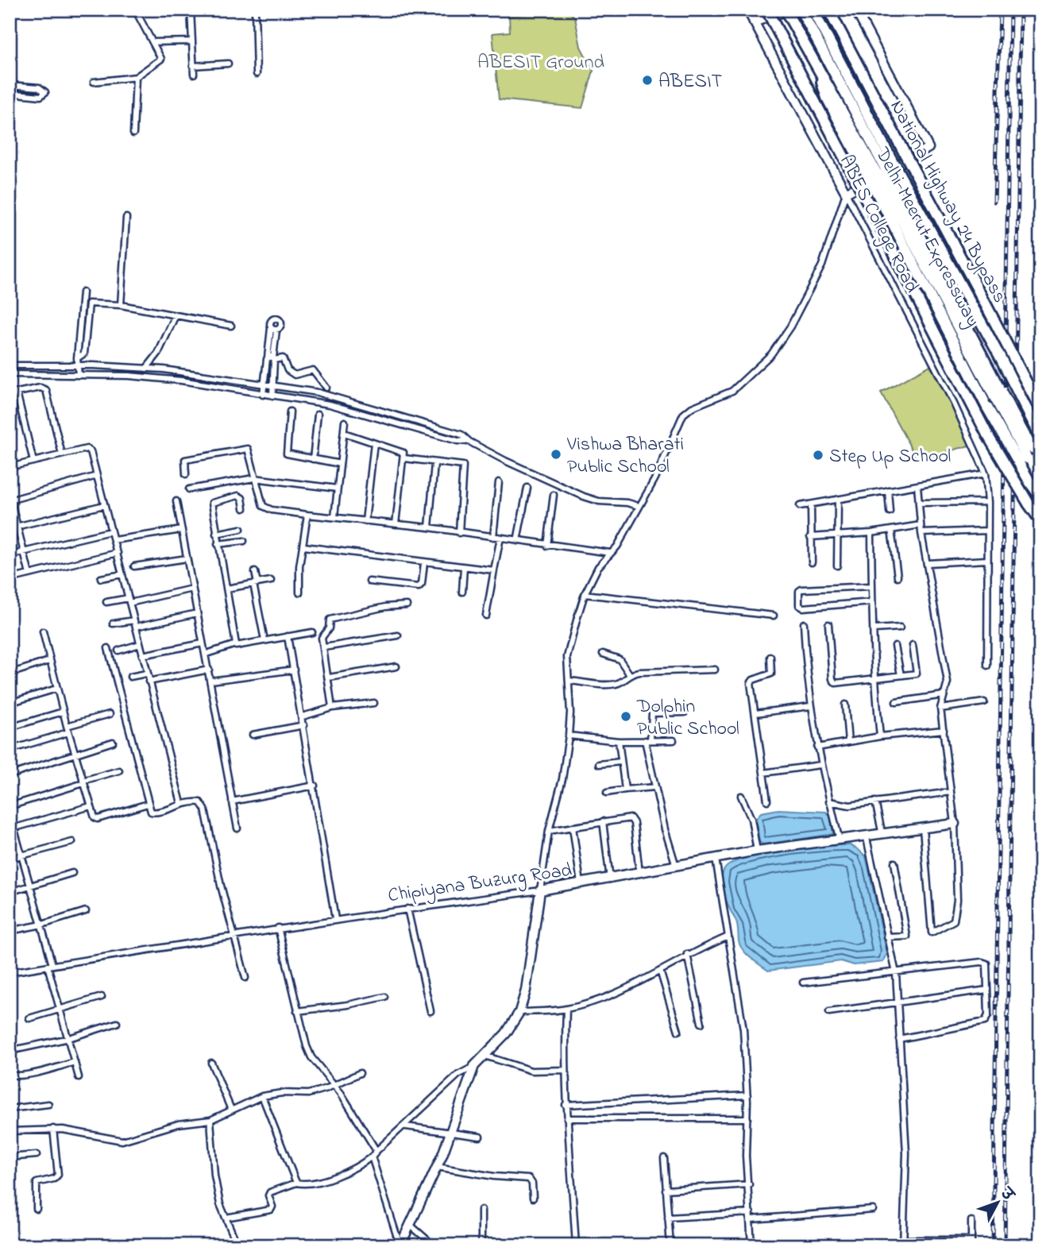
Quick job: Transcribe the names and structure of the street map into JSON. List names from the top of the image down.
{
  "streets": {
    "highway": ["National Highway 24 Bypass", "Delhi-Meerut Expressway"],
    "street": ["ABES College Road", "Chipiyana Buzurg Road"]
  },
  "parks": ["ABESIT Ground"],
  "places": [
    "ABESIT",
    "Vishwa Bharati Public School",
    "Step Up School",
    "Dolphin Public School"
  ],
  "north": "top right"
}
